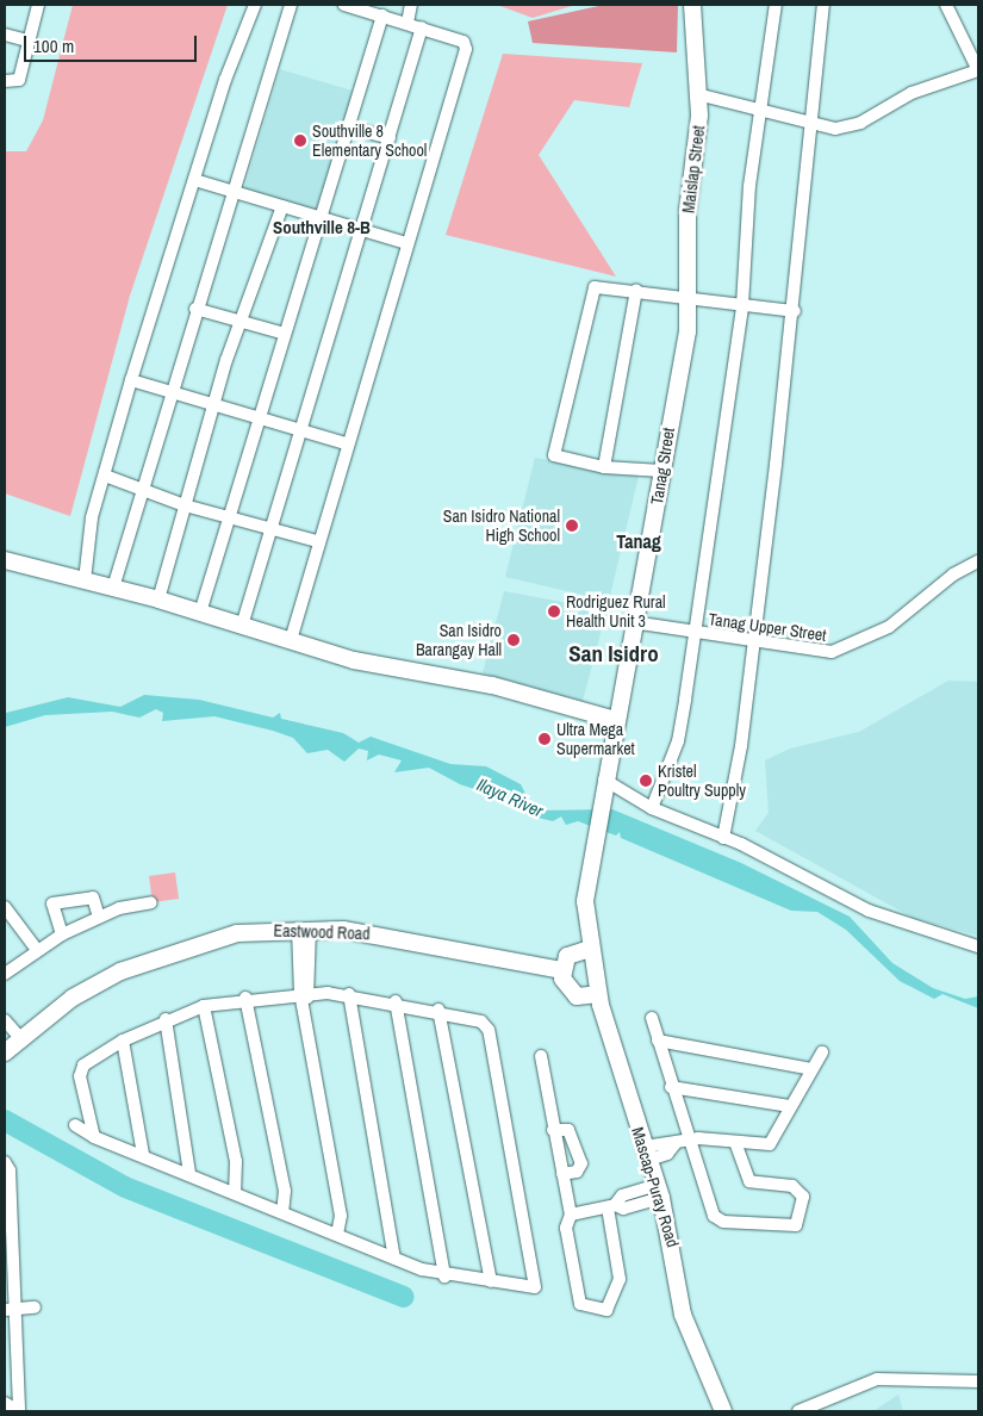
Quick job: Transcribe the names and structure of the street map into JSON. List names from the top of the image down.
{
  "streets": {
    "main road": [
      "Maislap Street",
      "Tanag Street",
      "Eastwood Road",
      "Mascap-Puray Road"
    ],
    "street": ["Tanag Upper Street"]
  },
  "crossings": [
    ["Maislap Street", "Tanag Street"],
    ["Tanag Street", "Tanag Upper Street"],
    ["Tanag Street", "Mascap-Puray Road"]
  ],
  "districts": ["Southville 8-B", "Tanag", "San Isidro"],
  "water": ["Ilaya River"],
  "places": [
    "Southville 8 Elementary School",
    "San Isidro National High School",
    "Rodriguez Rural Health Unit 3",
    "San Isidro Barangay Hall",
    "Ultra Mega Supermarket",
    "Kristel Poultry Supply"
  ],
  "scale_bar": "100 m"
}
